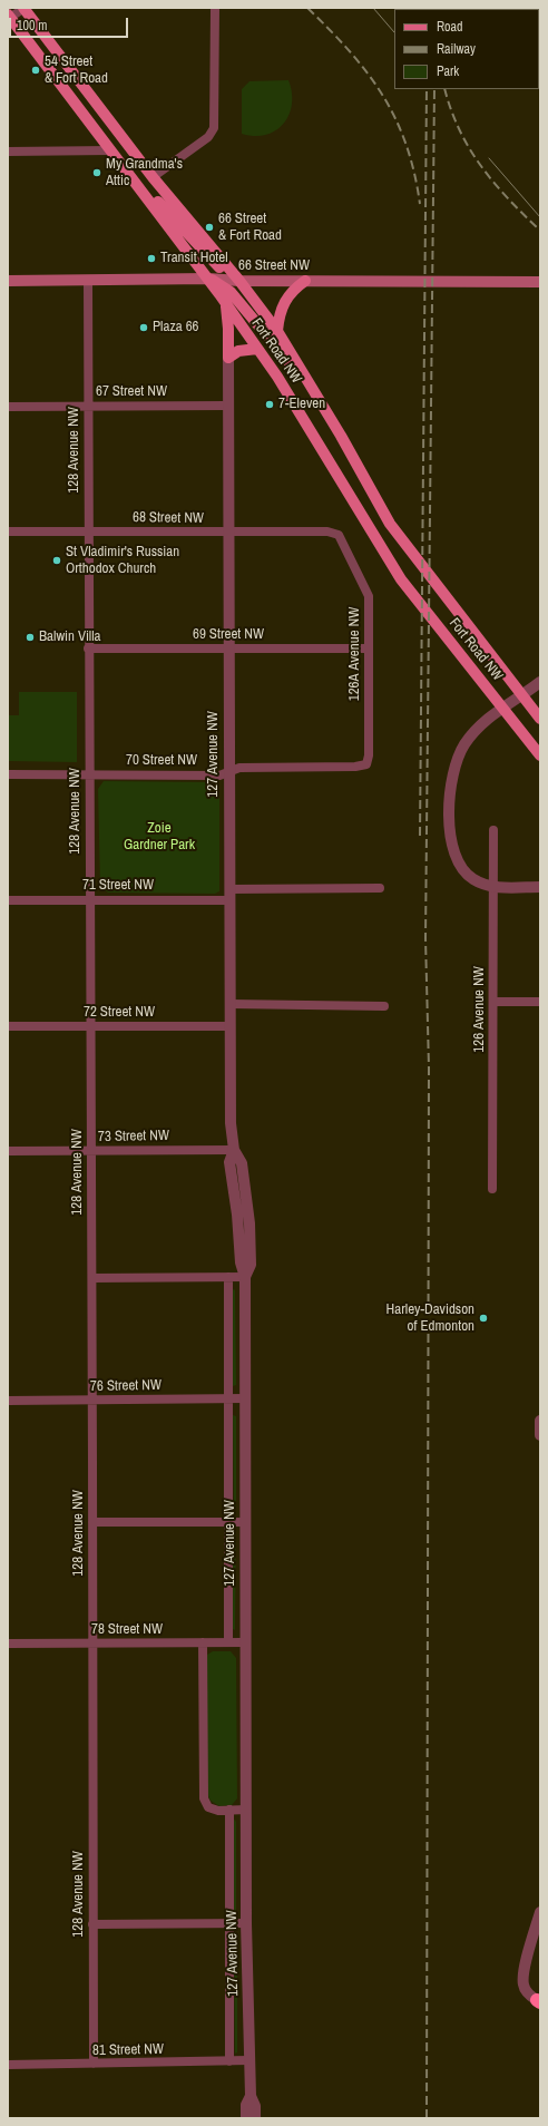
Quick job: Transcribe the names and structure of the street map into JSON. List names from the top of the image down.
{
  "streets": {
    "main road": ["66 Street NW", "Fort Road NW"],
    "street": [
      "67 Street NW",
      "128 Avenue NW",
      "68 Street NW",
      "69 Street NW",
      "126A Avenue NW",
      "127 Avenue NW",
      "70 Street NW",
      "71 Street NW",
      "126 Avenue NW",
      "72 Street NW",
      "73 Street NW",
      "76 Street NW",
      "78 Street NW",
      "81 Street NW"
    ]
  },
  "crossings": [
    ["66 Street NW", "Fort Road NW"],
    ["66 Street NW", "128 Avenue NW"],
    ["67 Street NW", "128 Avenue NW"],
    ["67 Street NW", "127 Avenue NW"],
    ["128 Avenue NW", "68 Street NW"],
    ["128 Avenue NW", "69 Street NW"],
    ["128 Avenue NW", "70 Street NW"],
    ["128 Avenue NW", "71 Street NW"],
    ["128 Avenue NW", "72 Street NW"],
    ["128 Avenue NW", "73 Street NW"],
    ["128 Avenue NW", "76 Street NW"],
    ["128 Avenue NW", "78 Street NW"],
    ["128 Avenue NW", "81 Street NW"],
    ["68 Street NW", "126A Avenue NW"],
    ["68 Street NW", "127 Avenue NW"],
    ["69 Street NW", "126A Avenue NW"],
    ["69 Street NW", "127 Avenue NW"],
    ["126A Avenue NW", "70 Street NW"],
    ["127 Avenue NW", "70 Street NW"],
    ["127 Avenue NW", "71 Street NW"],
    ["127 Avenue NW", "72 Street NW"],
    ["127 Avenue NW", "73 Street NW"],
    ["127 Avenue NW", "76 Street NW"],
    ["127 Avenue NW", "78 Street NW"],
    ["127 Avenue NW", "81 Street NW"]
  ],
  "parks": ["Zoie Gardner Park"],
  "places": [
    "54 Street & Fort Road",
    "My Grandma's Attic",
    "66 Street & Fort Road",
    "Transit Hotel",
    "Plaza 66",
    "7-Eleven",
    "St Vladimir's Russian Orthodox Church",
    "Balwin Villa",
    "Harley-Davidson of Edmonton"
  ],
  "legend": ["Road", "Railway", "Park"],
  "scale_bar": "100 m"
}
